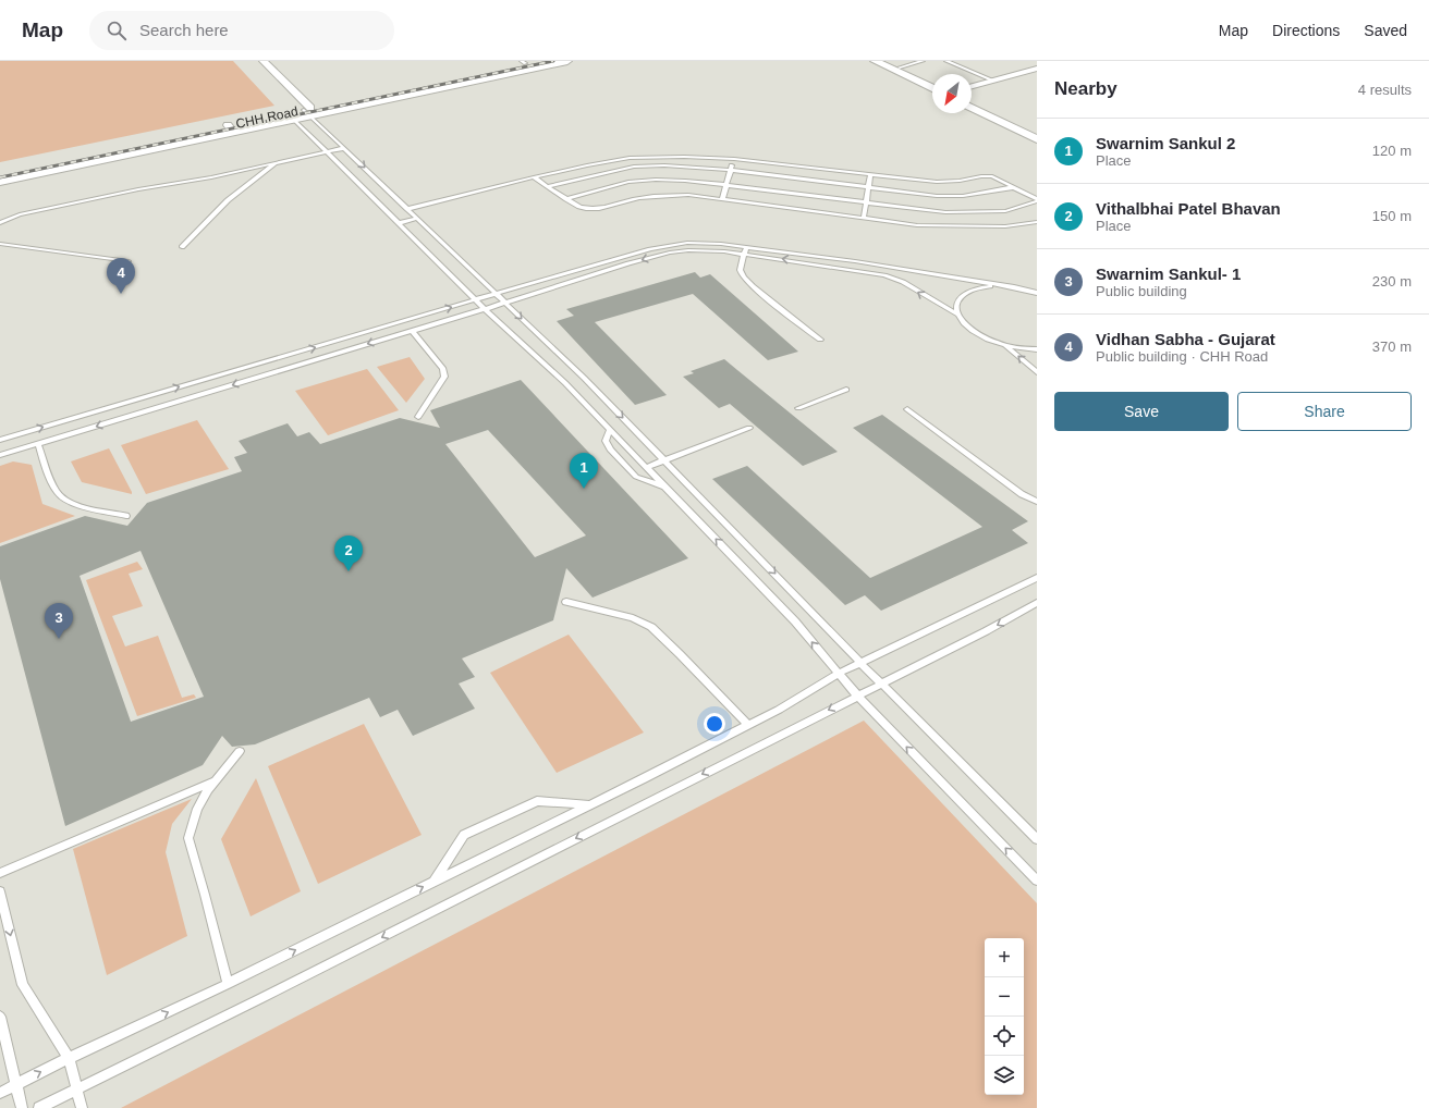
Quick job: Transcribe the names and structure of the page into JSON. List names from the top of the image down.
{
  "streets": {
    "street": ["CHH Road"]
  },
  "north": "bottom left",
  "page": {
    "header": "Map",
    "search": "Search here",
    "nav": ["Map", "Directions", "Saved"],
    "heading": ["Nearby", "4 results"],
    "list": [
      {
        "mark": "1",
        "name": "Swarnim Sankul 2",
        "note": "Place",
        "value": "120 m"
      },
      {
        "mark": "2",
        "name": "Vithalbhai Patel Bhavan",
        "note": "Place",
        "value": "150 m"
      },
      {
        "mark": "3",
        "name": "Swarnim Sankul- 1",
        "note": "Public building",
        "value": "230 m"
      },
      {
        "mark": "4",
        "name": "Vidhan Sabha - Gujarat",
        "note": "Public building · CHH Road",
        "value": "370 m"
      }
    ],
    "pins": [
      "4",
      "1",
      "2",
      "3"
    ],
    "buttons": ["Save", "Share"],
    "map_buttons": ["+", "−"]
  }
}
